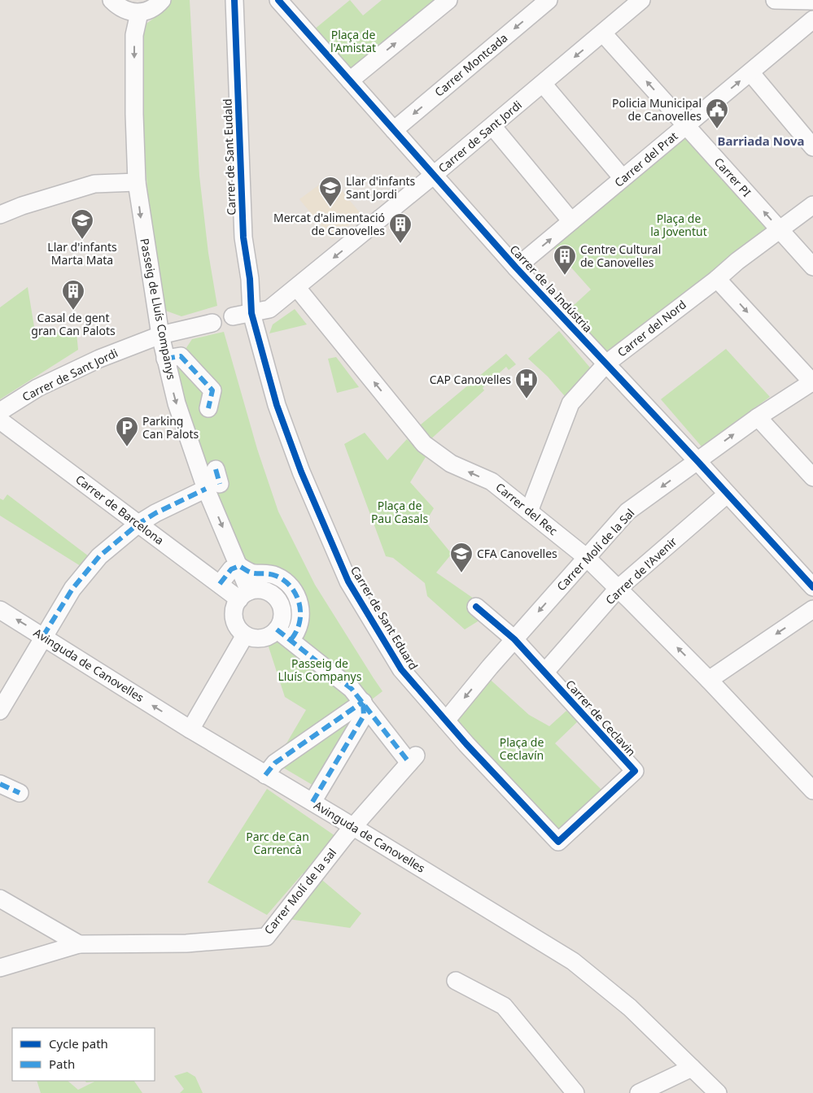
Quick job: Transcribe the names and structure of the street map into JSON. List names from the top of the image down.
{
  "streets": {
    "street": [
      "Carrer Montcada",
      "Carrer de Sant Jordi",
      "Carrer de Sant Eudald",
      "Carrer del Prat",
      "Carrer PI",
      "Carrer de la Indústria",
      "Passeig de Lluís Companys",
      "Carrer del Nord",
      "Carrer del Rec",
      "Carrer de Barcelona",
      "Carrer Molí de la Sal",
      "Carrer de l'Avenir",
      "Carrer de Sant Eduard",
      "Avinguda de Canovelles",
      "Carrer de Ceclavin",
      "Carrer Molí de la sal"
    ]
  },
  "crossings": [
    ["Carrer Montcada", "Carrer de la Indústria"],
    ["Carrer de Sant Jordi", "Carrer de Sant Eudald"],
    ["Carrer de Sant Jordi", "Carrer PI"],
    ["Carrer de Sant Jordi", "Carrer de la Indústria"],
    ["Carrer de Sant Jordi", "Passeig de Lluís Companys"],
    ["Carrer de Sant Jordi", "Carrer del Rec"],
    ["Carrer de Sant Jordi", "Carrer de Sant Eduard"],
    ["Carrer de Sant Eudald", "Carrer de Sant Eduard"],
    ["Carrer del Prat", "Carrer PI"],
    ["Carrer del Prat", "Carrer de la Indústria"],
    ["Carrer PI", "Carrer del Nord"],
    ["Carrer de la Indústria", "Carrer del Nord"],
    ["Carrer de la Indústria", "Carrer Molí de la Sal"],
    ["Carrer de la Indústria", "Carrer de l'Avenir"],
    ["Passeig de Lluís Companys", "Carrer de Barcelona"],
    ["Carrer del Nord", "Carrer del Rec"],
    ["Carrer del Rec", "Carrer Molí de la Sal"],
    ["Carrer del Rec", "Carrer de l'Avenir"],
    ["Carrer Molí de la Sal", "Carrer de Sant Eduard"],
    ["Carrer Molí de la Sal", "Carrer de Ceclavin"],
    ["Carrer de l'Avenir", "Carrer de Ceclavin"],
    ["Carrer de Sant Eduard", "Carrer de Ceclavin"],
    ["Avinguda de Canovelles", "Carrer Molí de la sal"]
  ],
  "one_way": ["Carrer del Prat", "Passeig de Lluís Companys", "Carrer del Rec"],
  "districts": ["Barriada Nova"],
  "parks": [
    "Plaça de l'Amistat",
    "Plaça de la Joventut",
    "Plaça de Pau Casals",
    "Passeig de Lluís Companys",
    "Plaça de Ceclavín",
    "Parc de Can Carrencà"
  ],
  "places": {
    "public building": ["Policia Municipal de Canovelles"],
    "school or university": ["Llar d'infants Sant Jordi", "Llar d'infants Marta Mata", "CFA Canovelles"],
    "building": ["Mercat d'alimentació de Canovelles", "Centre Cultural de Canovelles", "Casal de gent gran Can Palots"],
    "hospital": ["CAP Canovelles"],
    "parking": ["Parking Can Palots"]
  },
  "legend": ["Cycle path", "Path"]
}
